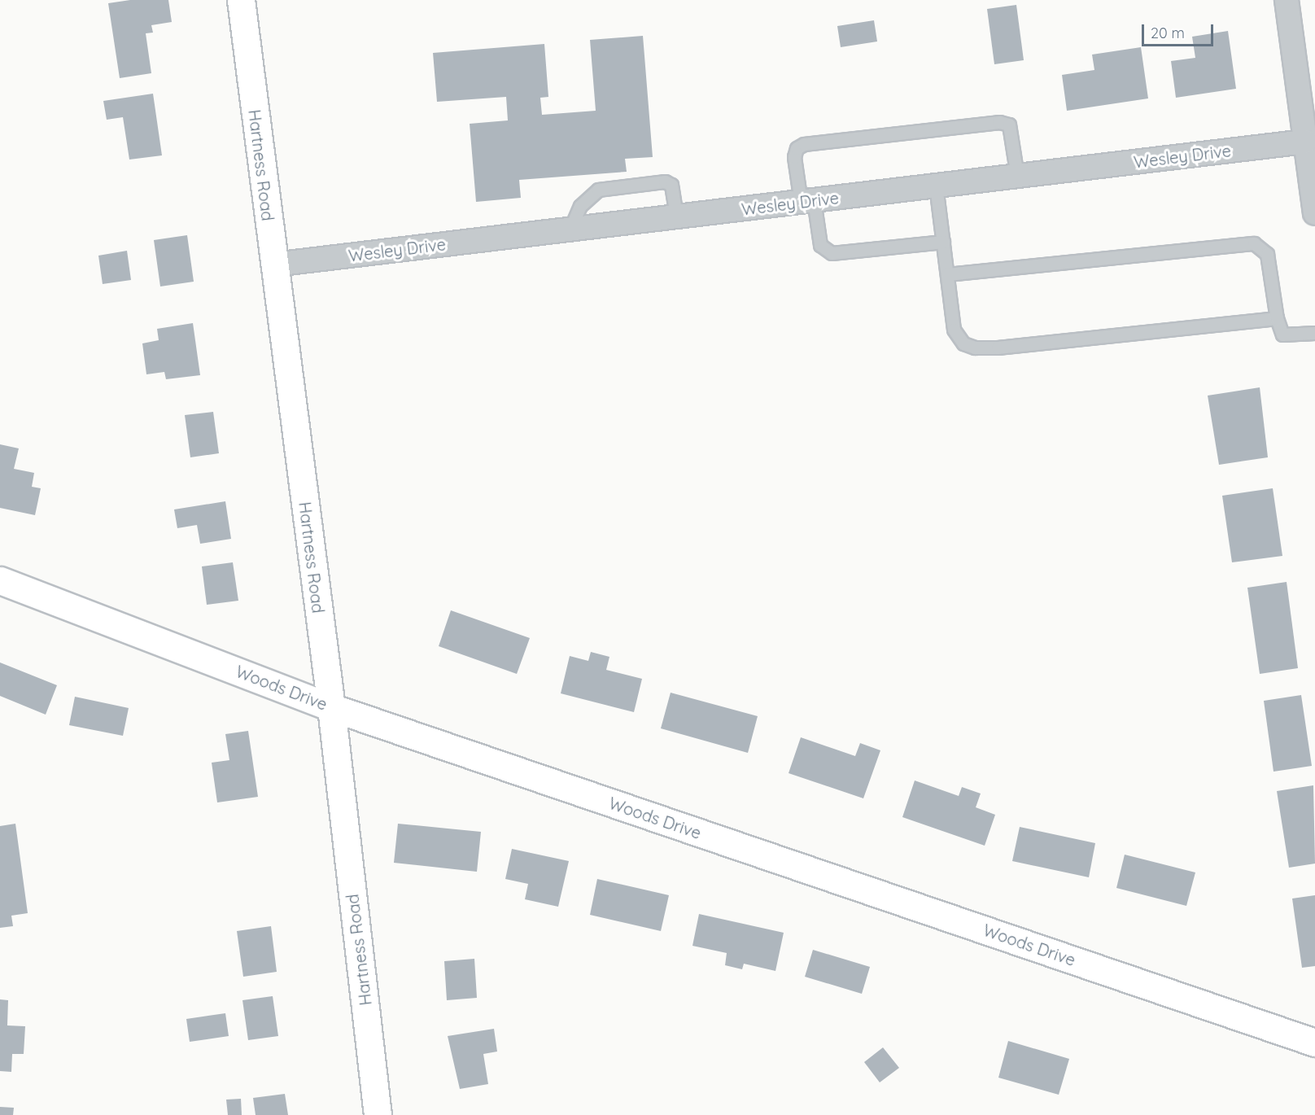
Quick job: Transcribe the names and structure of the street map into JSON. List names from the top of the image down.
{
  "streets": {
    "street": ["Wesley Drive", "Hartness Road", "Woods Drive"]
  },
  "crossings": [
    ["Wesley Drive", "Hartness Road"],
    ["Hartness Road", "Woods Drive"]
  ],
  "scale_bar": "20 m"
}
